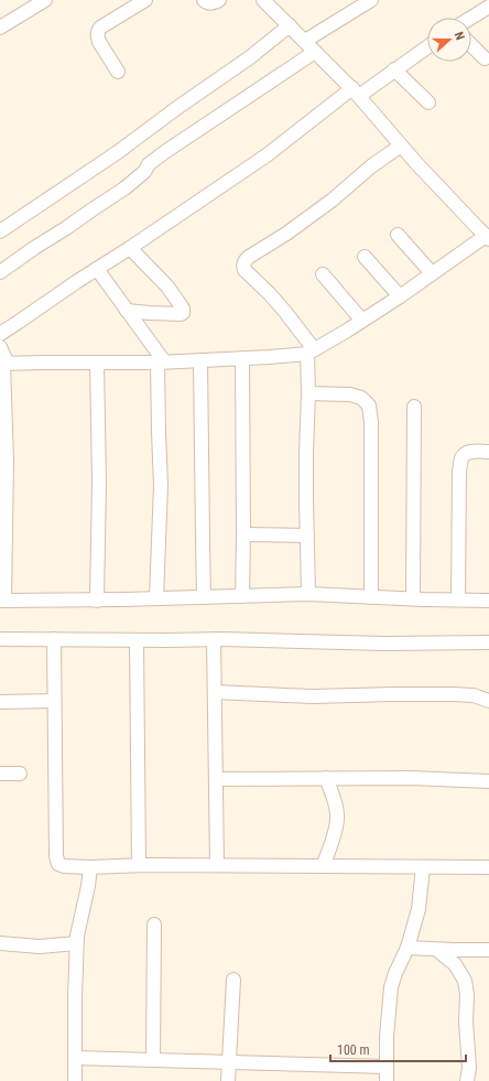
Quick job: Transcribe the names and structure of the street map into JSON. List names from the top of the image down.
{
  "scale_bar": "100 m",
  "north": "right"
}
